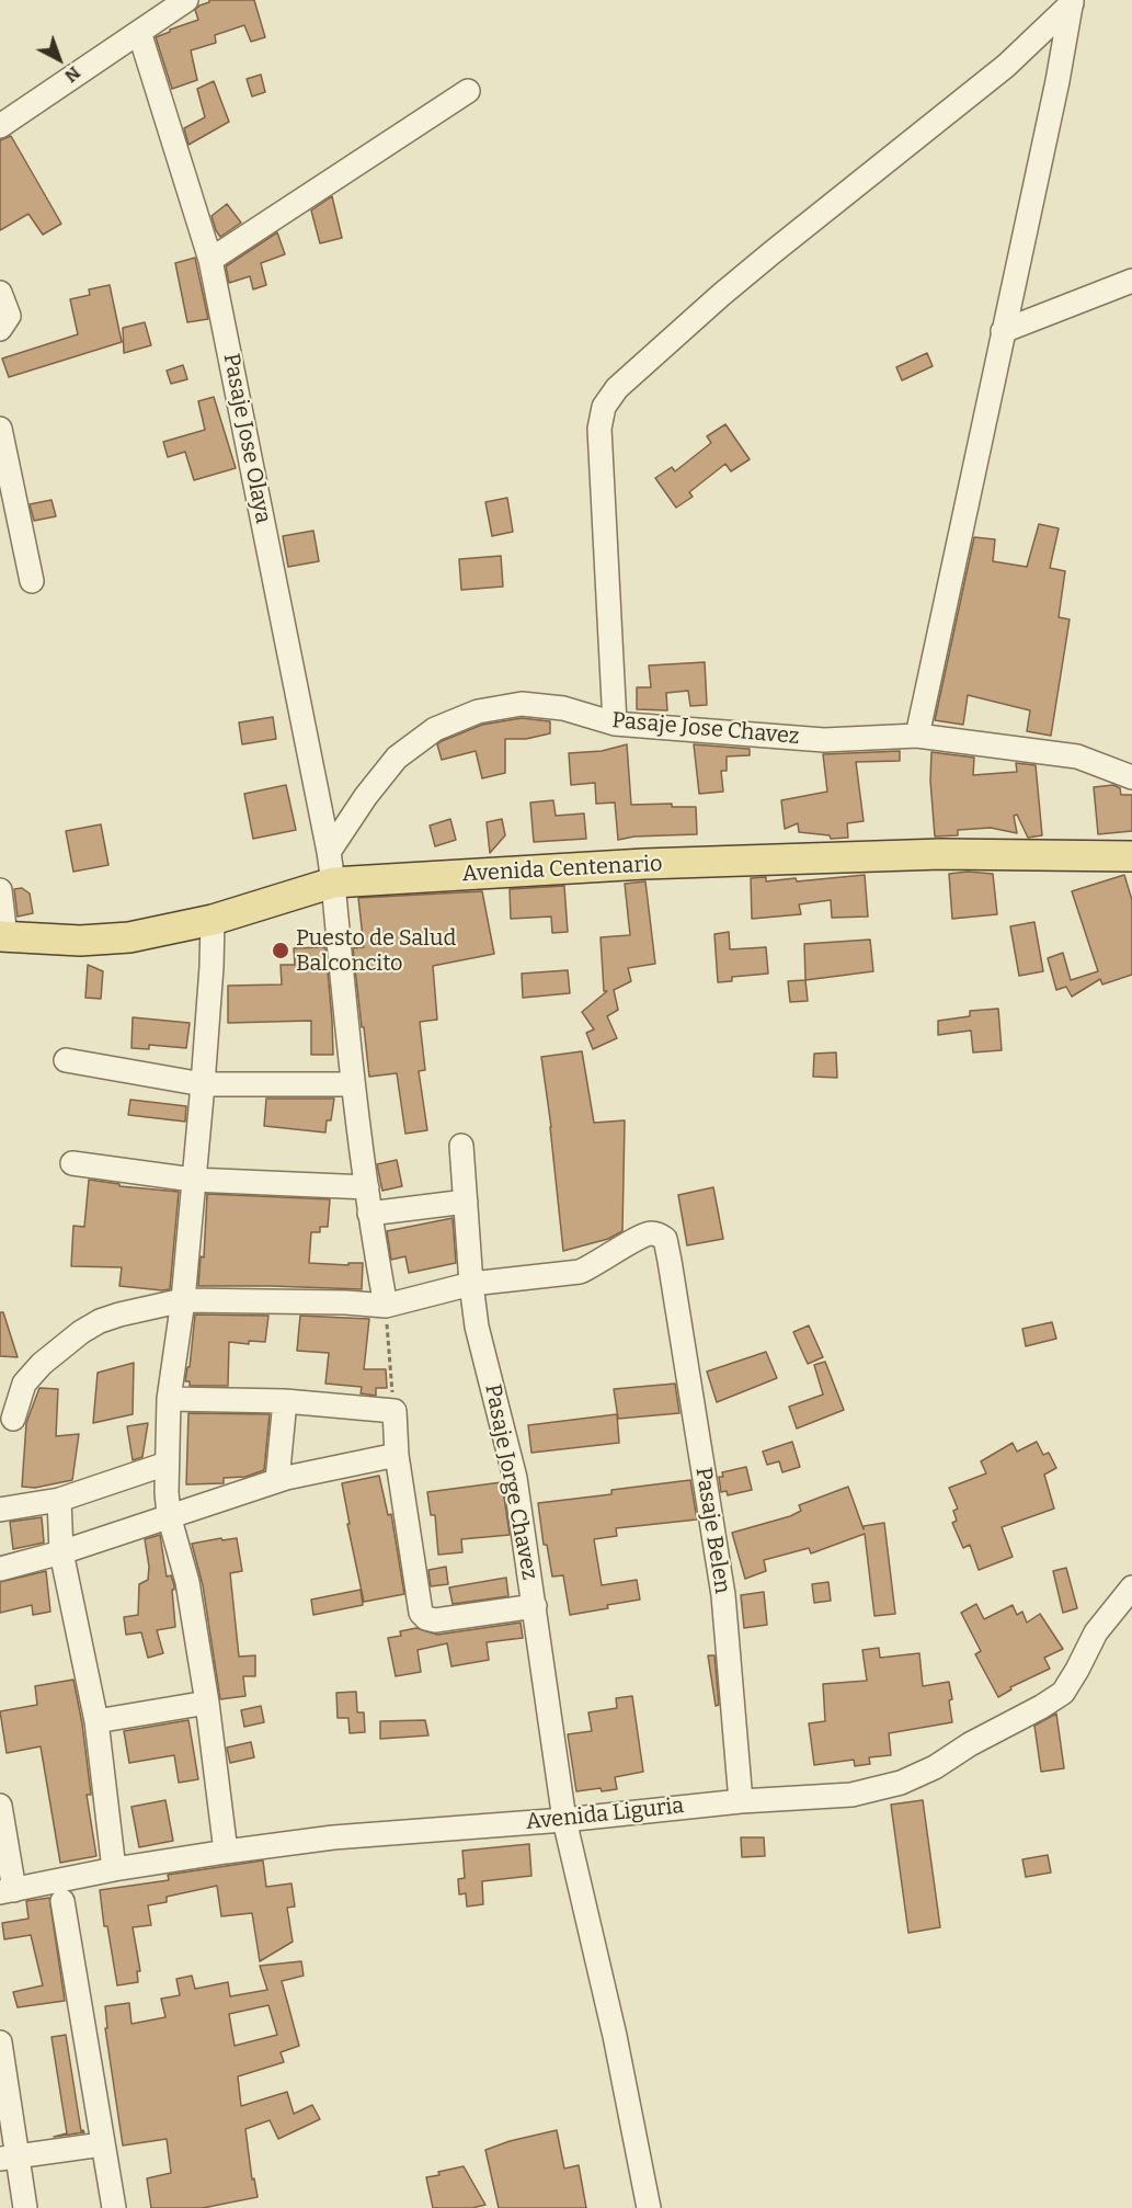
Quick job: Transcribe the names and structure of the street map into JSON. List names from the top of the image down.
{
  "streets": {
    "main road": ["Avenida Centenario"],
    "street": [
      "Pasaje Jose Olaya",
      "Pasaje Jose Chavez",
      "Pasaje Jorge Chavez",
      "Pasaje Belen",
      "Avenida Liguria"
    ]
  },
  "crossings": [
    ["Pasaje Jose Olaya", "Pasaje Jose Chavez"],
    ["Pasaje Jorge Chavez", "Pasaje Belen"],
    ["Pasaje Jorge Chavez", "Avenida Liguria"],
    ["Pasaje Belen", "Avenida Liguria"]
  ],
  "places": ["Puesto de Salud Balconcito"],
  "north": "bottom right"
}
